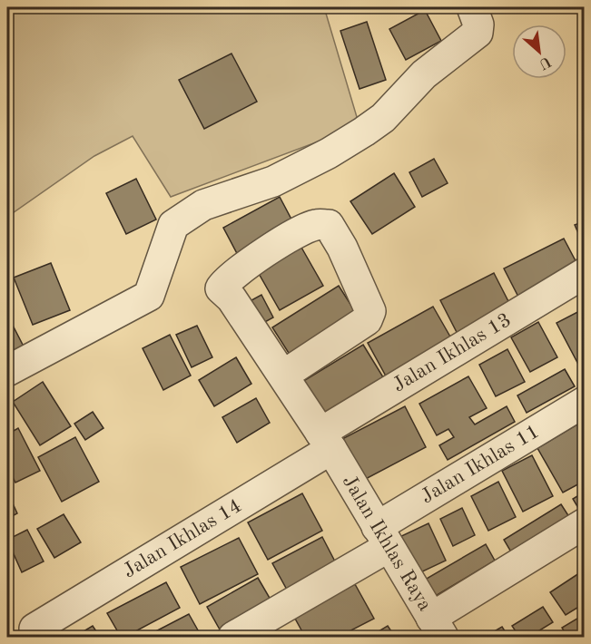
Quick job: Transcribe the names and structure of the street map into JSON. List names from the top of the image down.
{
  "streets": {
    "street": [
      "Jalan Ikhlas 13",
      "Jalan Ikhlas 11",
      "Jalan Ikhlas 14",
      "Jalan Ikhlas Raya"
    ]
  },
  "crossings": [
    ["Jalan Ikhlas 13", "Jalan Ikhlas 14"],
    ["Jalan Ikhlas 13", "Jalan Ikhlas Raya"],
    ["Jalan Ikhlas 11", "Jalan Ikhlas Raya"],
    ["Jalan Ikhlas 14", "Jalan Ikhlas Raya"]
  ],
  "north": "bottom right"
}
